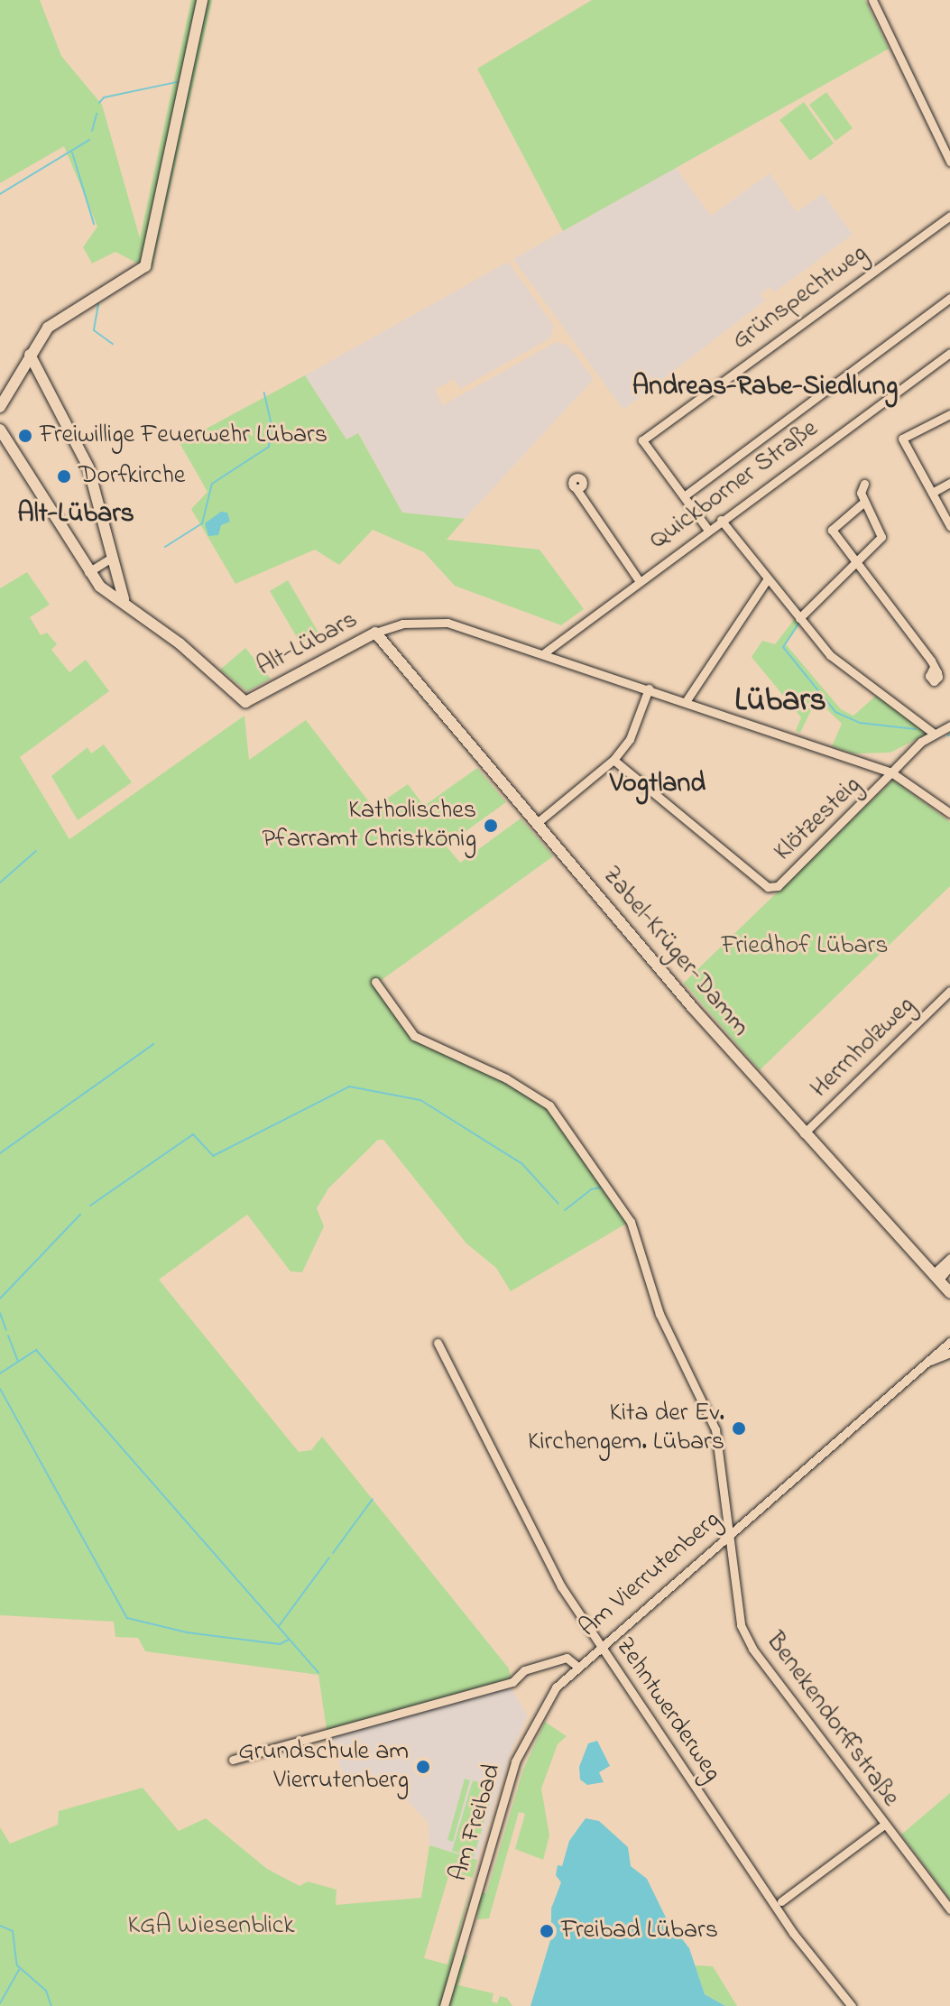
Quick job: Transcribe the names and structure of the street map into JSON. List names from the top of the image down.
{
  "streets": {
    "street": [
      "Grünspechtweg",
      "Quickborner Straße",
      "Alt-Lübars",
      "Klötzesteig",
      "Zabel-Krüger-Damm",
      "Herrnholzweg",
      "Am Vierrutenberg",
      "Zehntwerderweg",
      "Benekendorffstraße",
      "Am Freibad"
    ]
  },
  "crossings": [
    ["Quickborner Straße", "Alt-Lübars"],
    ["Alt-Lübars", "Klötzesteig"],
    ["Alt-Lübars", "Zabel-Krüger-Damm"],
    ["Zabel-Krüger-Damm", "Herrnholzweg"],
    ["Am Vierrutenberg", "Zehntwerderweg"],
    ["Am Vierrutenberg", "Benekendorffstraße"],
    ["Am Vierrutenberg", "Am Freibad"]
  ],
  "districts": [
    "Andreas-Rabe-Siedlung",
    "Alt-Lübars",
    "Lübars",
    "Vogtland"
  ],
  "parks": ["Friedhof Lübars", "KGA Wiesenblick"],
  "places": [
    "Freiwillige Feuerwehr Lübars",
    "Dorfkirche",
    "Katholisches Pfarramt Christkönig",
    "Kita der Ev. Kirchengem. Lübars",
    "Grundschule am Vierrutenberg",
    "Freibad Lübars"
  ]
}
